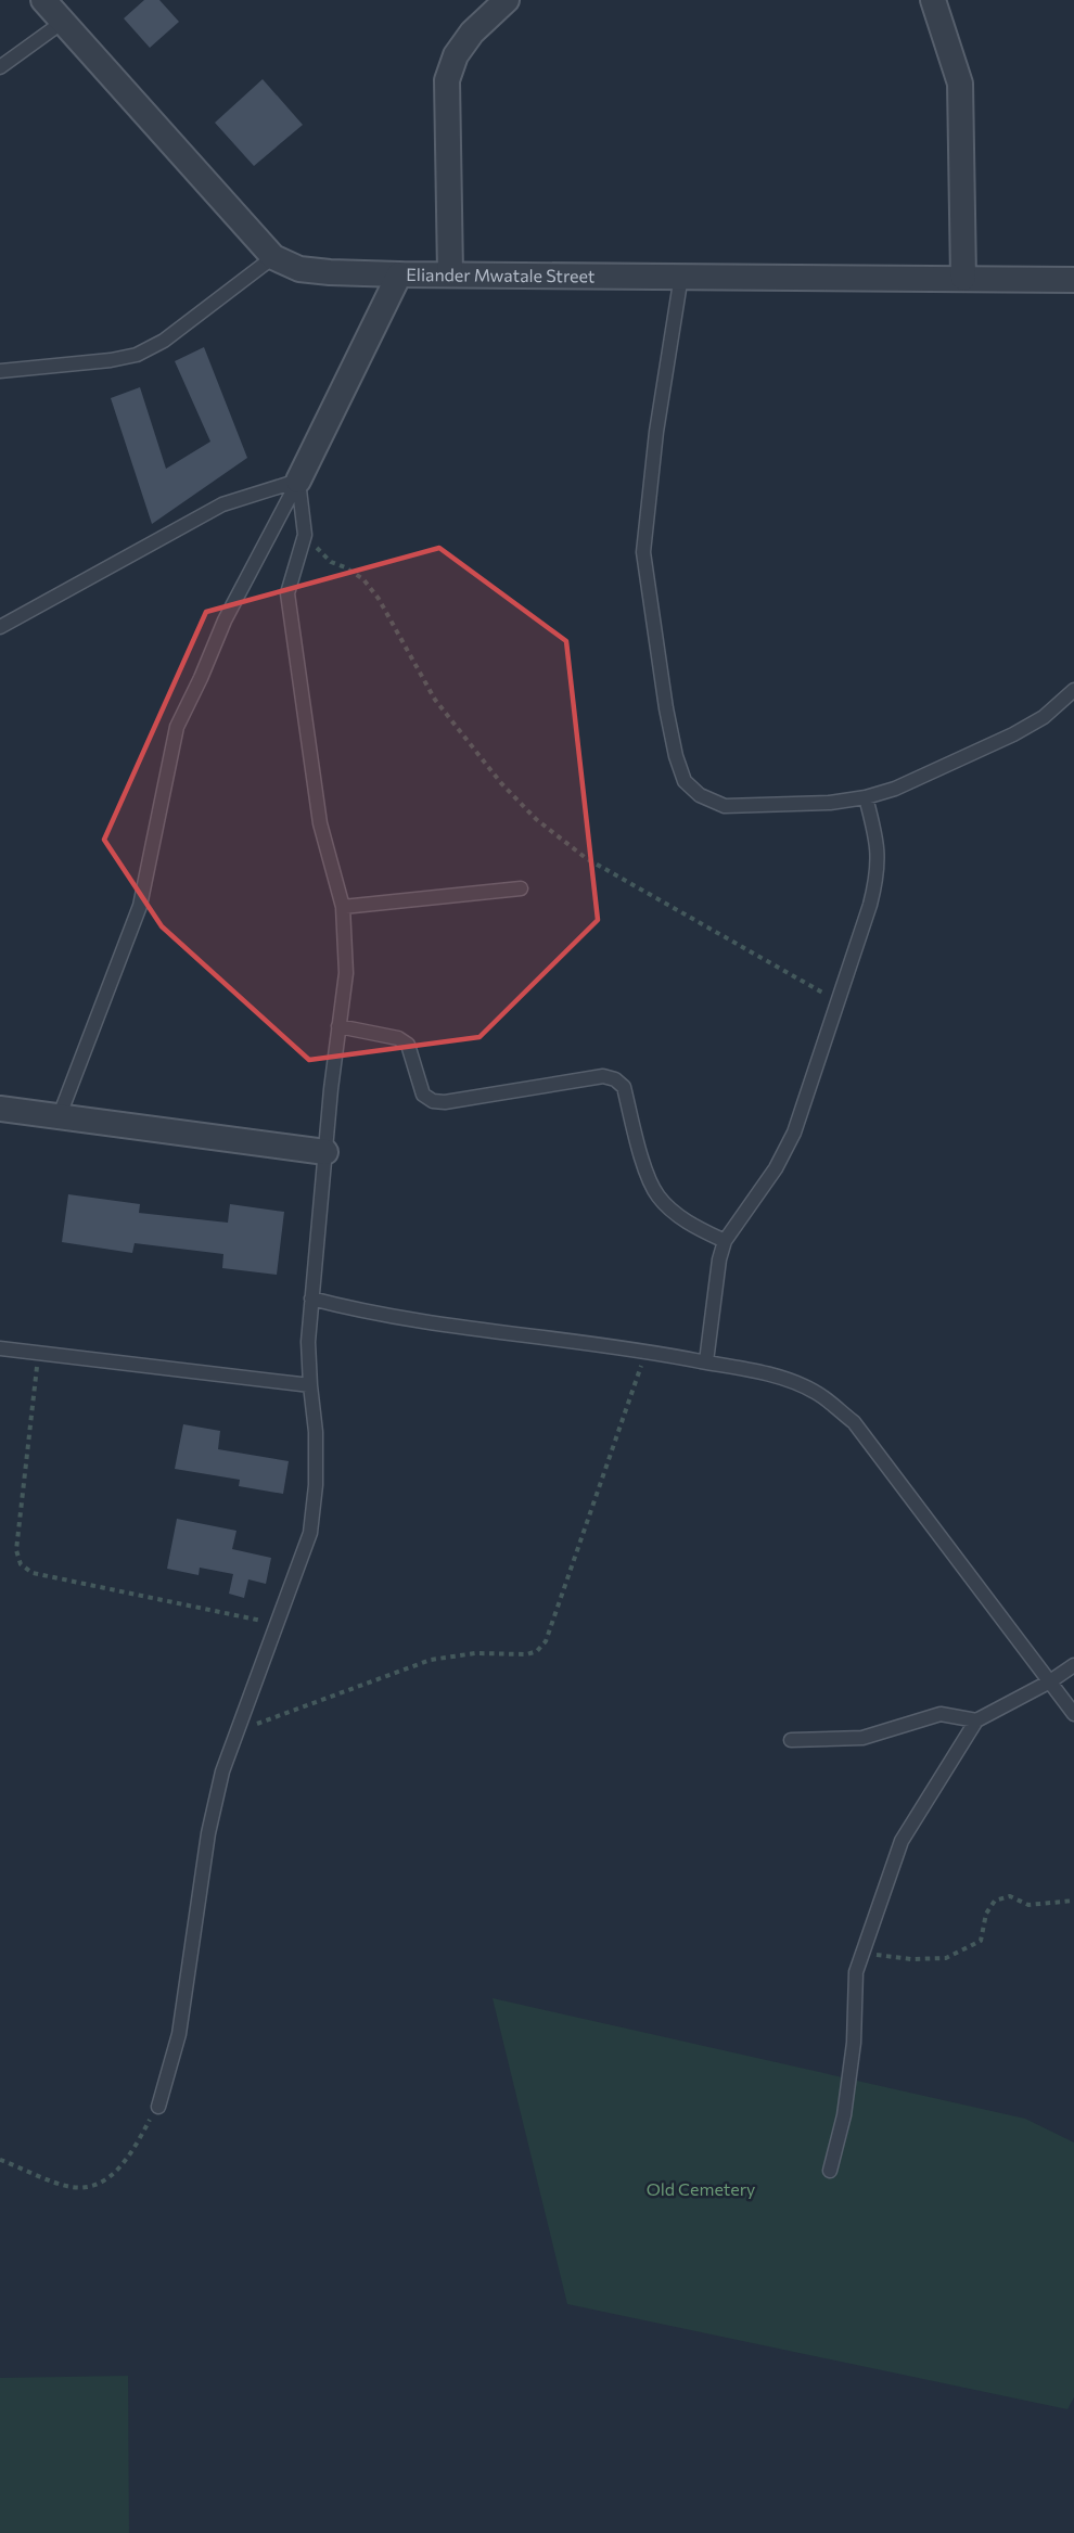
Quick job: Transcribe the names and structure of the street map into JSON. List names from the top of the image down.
{
  "streets": {
    "street": ["Eliander Mwatale Street"]
  },
  "parks": ["Old Cemetery"]
}
